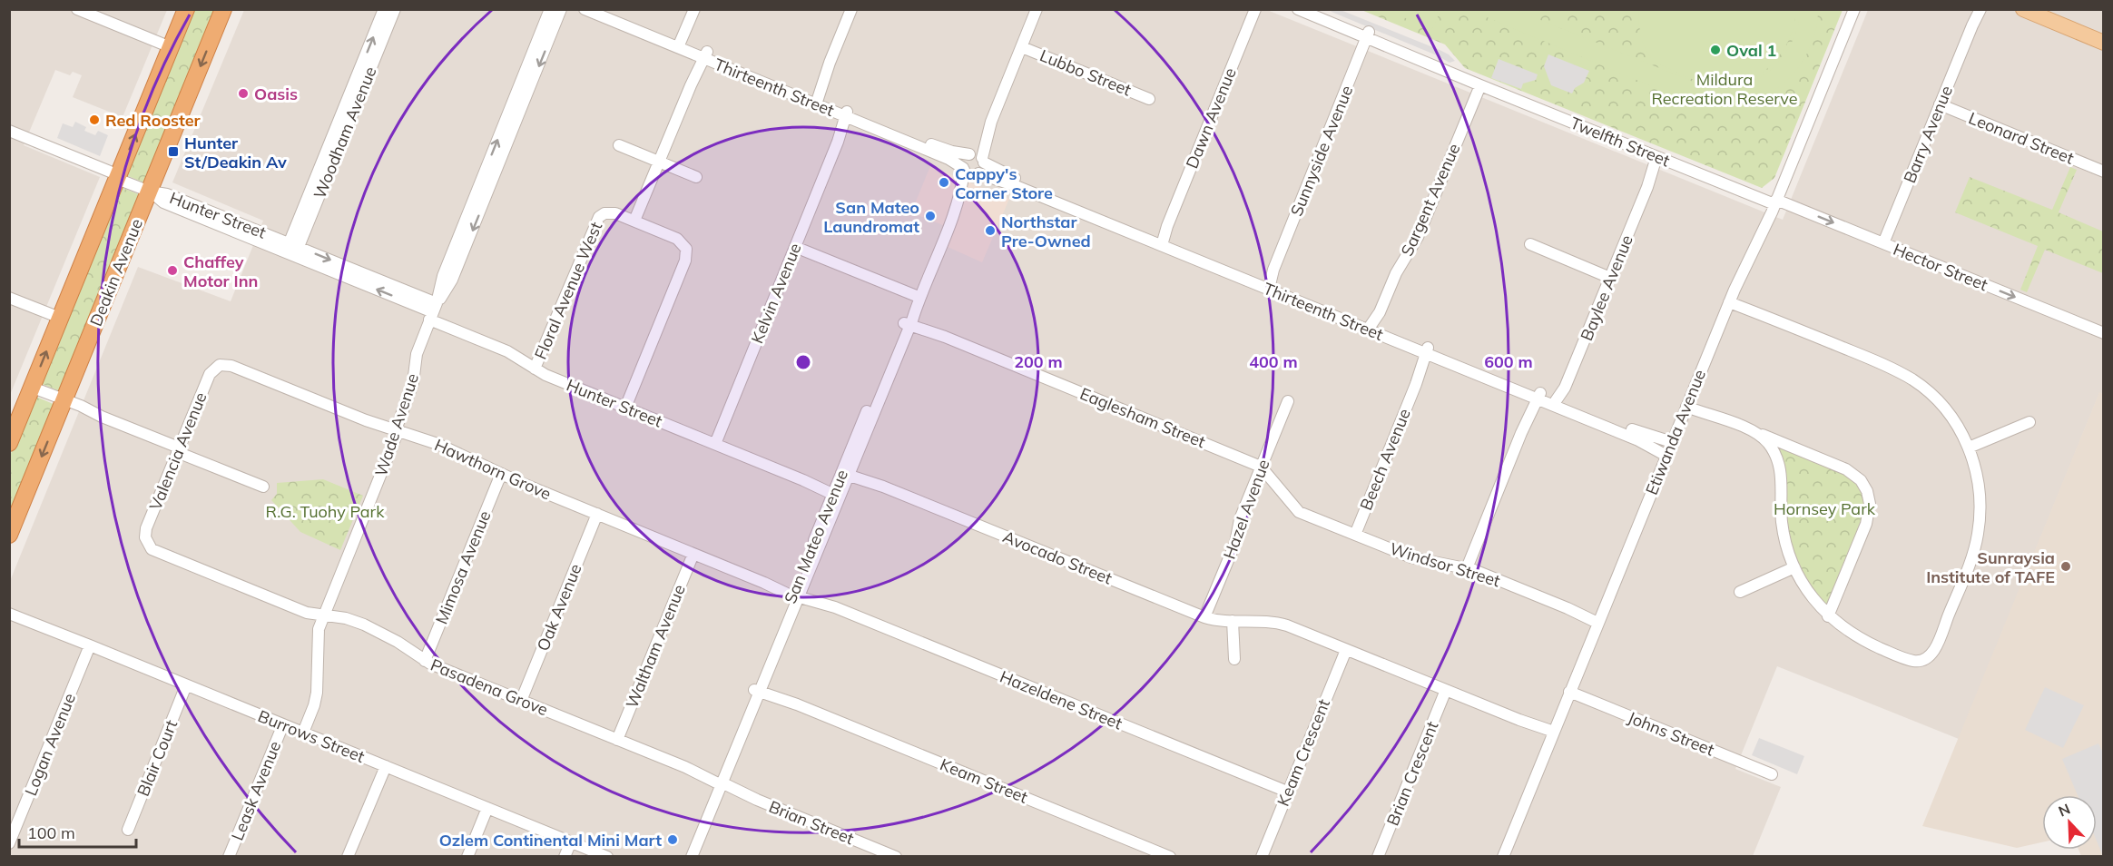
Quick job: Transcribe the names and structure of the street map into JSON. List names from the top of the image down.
{
  "streets": {
    "highway": ["Deakin Avenue"],
    "street": [
      "Lubbo Street",
      "Thirteenth Street",
      "Dawn Avenue",
      "Woodham Avenue",
      "Barry Avenue",
      "Leonard Street",
      "Twelfth Street",
      "Sunnyside Avenue",
      "Sargent Avenue",
      "Hunter Street",
      "Hector Street",
      "Baylee Avenue",
      "Floral Avenue West",
      "Kelvin Avenue",
      "Eaglesham Street",
      "Wade Avenue",
      "Etiwanda Avenue",
      "Valencia Avenue",
      "Beech Avenue",
      "Hawthorn Grove",
      "Hazel Avenue",
      "San Mateo Avenue",
      "Avocado Street",
      "Windsor Street",
      "Mimosa Avenue",
      "Oak Avenue",
      "Waltham Avenue",
      "Pasadena Grove",
      "Hazeldene Street",
      "Johns Street",
      "Burrows Street",
      "Logan Avenue",
      "Keam Crescent",
      "Blair Court",
      "Brian Crescent",
      "Keam Street",
      "Leask Avenue",
      "Brian Street"
    ]
  },
  "crossings": [
    ["Thirteenth Street", "Dawn Avenue"],
    ["Thirteenth Street", "Sunnyside Avenue"],
    ["Thirteenth Street", "Sargent Avenue"],
    ["Thirteenth Street", "Baylee Avenue"],
    ["Thirteenth Street", "Kelvin Avenue"],
    ["Thirteenth Street", "Etiwanda Avenue"],
    ["Thirteenth Street", "Beech Avenue"],
    ["Thirteenth Street", "San Mateo Avenue"],
    ["Woodham Avenue", "Hunter Street"],
    ["Barry Avenue", "Leonard Street"],
    ["Barry Avenue", "Hector Street"],
    ["Twelfth Street", "Sunnyside Avenue"],
    ["Twelfth Street", "Sargent Avenue"],
    ["Twelfth Street", "Hector Street"],
    ["Twelfth Street", "Baylee Avenue"],
    ["Twelfth Street", "Etiwanda Avenue"],
    ["Hunter Street", "Deakin Avenue"],
    ["Hunter Street", "Floral Avenue West"],
    ["Hunter Street", "Kelvin Avenue"],
    ["Hunter Street", "Wade Avenue"],
    ["Hunter Street", "San Mateo Avenue"],
    ["Hector Street", "Etiwanda Avenue"],
    ["Eaglesham Street", "Hazel Avenue"],
    ["Eaglesham Street", "San Mateo Avenue"],
    ["Eaglesham Street", "Windsor Street"],
    ["Wade Avenue", "Hawthorn Grove"],
    ["Wade Avenue", "Pasadena Grove"],
    ["Wade Avenue", "Burrows Street"],
    ["Etiwanda Avenue", "Avocado Street"],
    ["Etiwanda Avenue", "Windsor Street"],
    ["Etiwanda Avenue", "Johns Street"],
    ["Valencia Avenue", "Hawthorn Grove"],
    ["Valencia Avenue", "Pasadena Grove"],
    ["Beech Avenue", "Windsor Street"],
    ["Hawthorn Grove", "San Mateo Avenue"],
    ["Hawthorn Grove", "Mimosa Avenue"],
    ["Hawthorn Grove", "Oak Avenue"],
    ["Hawthorn Grove", "Waltham Avenue"],
    ["Hawthorn Grove", "Hazeldene Street"],
    ["Hazel Avenue", "Avocado Street"],
    ["San Mateo Avenue", "Avocado Street"],
    ["San Mateo Avenue", "Pasadena Grove"],
    ["San Mateo Avenue", "Hazeldene Street"],
    ["San Mateo Avenue", "Keam Street"],
    ["San Mateo Avenue", "Brian Street"],
    ["Avocado Street", "Keam Crescent"],
    ["Avocado Street", "Brian Crescent"],
    ["Mimosa Avenue", "Pasadena Grove"],
    ["Oak Avenue", "Pasadena Grove"],
    ["Waltham Avenue", "Pasadena Grove"],
    ["Pasadena Grove", "Brian Street"],
    ["Hazeldene Street", "Keam Crescent"],
    ["Burrows Street", "Logan Avenue"],
    ["Burrows Street", "Blair Court"],
    ["Burrows Street", "Leask Avenue"]
  ],
  "one_way": ["Hector Street"],
  "parks": ["Mildura Recreation Reserve", "Hornsey Park", "R.G. Tuohy Park"],
  "places": {
    "other": [
      "Oval 1",
      "Oasis",
      "Red Rooster",
      "Cappy's Corner Store",
      "San Mateo Laundromat",
      "Northstar Pre-Owned",
      "Chaffey Motor Inn",
      "Sunraysia Institute of TAFE",
      "Ozlem Continental Mini Mart"
    ],
    "transit": ["Hunter St/Deakin Av"]
  },
  "scale_bar": "100 m",
  "north": "top left",
  "rings": ["200 m", "400 m", "600 m"]
}
